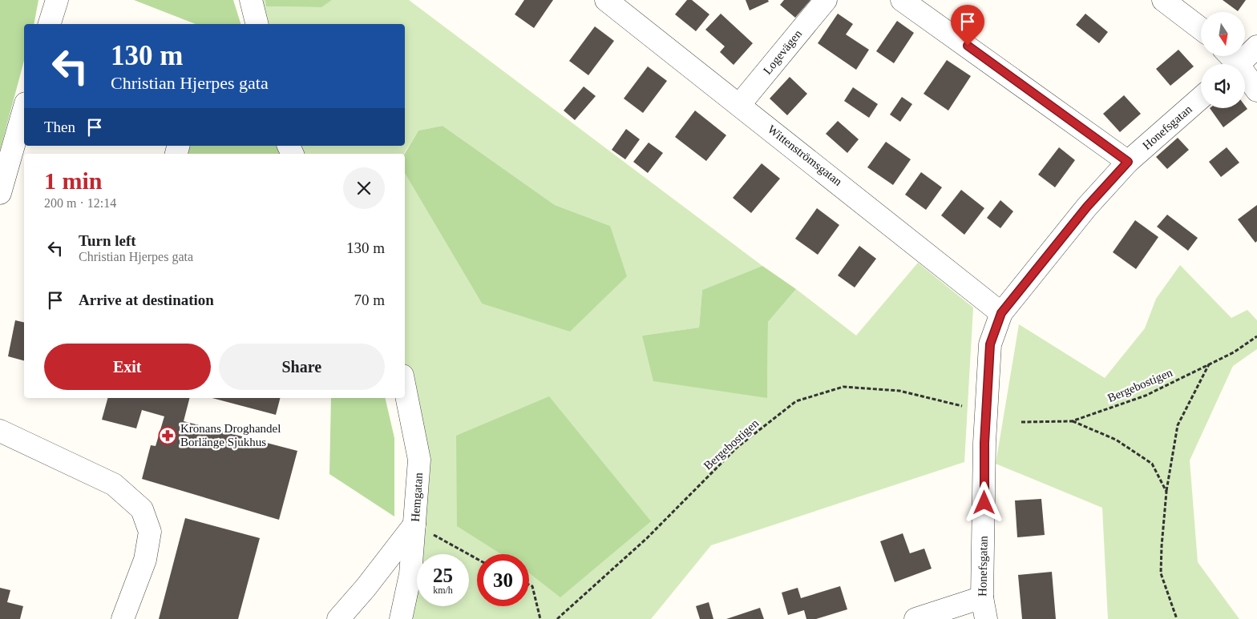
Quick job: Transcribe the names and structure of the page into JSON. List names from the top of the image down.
{
  "streets": {
    "street": [
      "Logevägen",
      "Honefsgatan",
      "Wittenströmsgatan",
      "Hemgatan"
    ],
    "path": ["Bergebostigen"]
  },
  "crossings": [
    ["Logevägen", "Wittenströmsgatan"],
    ["Honefsgatan", "Wittenströmsgatan"]
  ],
  "places": {
    "pharmacy": ["Kronans Droghandel Borlänge Sjukhus"]
  },
  "north": "bottom",
  "page": {
    "turn": ["130 m", "Christian Hjerpes gata"],
    "then": "Then",
    "heading": ["1 min", "200 m · 12:14"],
    "list": [
      {
        "name": "Turn left",
        "note": "Christian Hjerpes gata",
        "value": "130 m"
      },
      {
        "name": "Arrive at destination",
        "value": "70 m"
      }
    ],
    "buttons": ["Exit", "Share"],
    "speed": "25 km/h",
    "limit": "30"
  }
}
